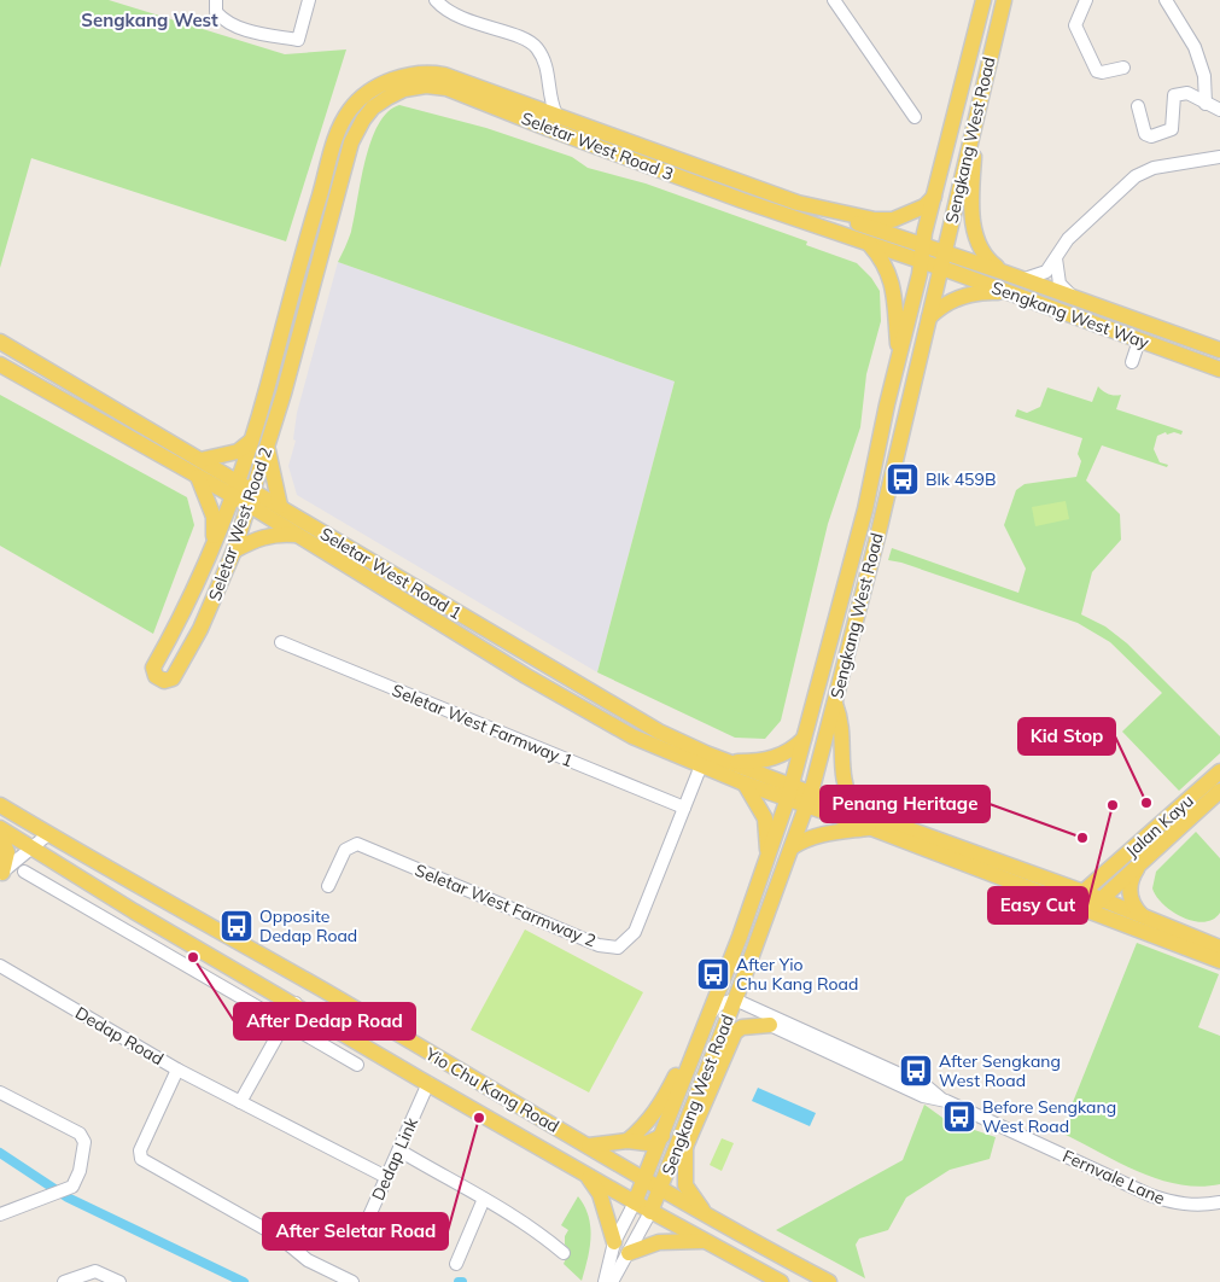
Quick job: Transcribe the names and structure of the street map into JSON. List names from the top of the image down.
{
  "streets": {
    "main road": [
      "Sengkang West Road",
      "Seletar West Road 3",
      "Sengkang West Way",
      "Seletar West Road 2",
      "Seletar West Road 1",
      "Jalan Kayu",
      "Yio Chu Kang Road"
    ],
    "street": [
      "Seletar West Farmway 1",
      "Seletar West Farmway 2",
      "Dedap Road",
      "Dedap Link",
      "Fernvale Lane"
    ]
  },
  "crossings": [
    ["Sengkang West Road", "Seletar West Road 3"],
    ["Sengkang West Road", "Sengkang West Way"],
    ["Sengkang West Road", "Seletar West Road 1"],
    ["Sengkang West Road", "Yio Chu Kang Road"],
    ["Sengkang West Road", "Fernvale Lane"],
    ["Seletar West Road 3", "Sengkang West Way"],
    ["Seletar West Road 3", "Seletar West Road 2"],
    ["Seletar West Road 2", "Seletar West Road 1"],
    ["Seletar West Road 1", "Seletar West Farmway 2"],
    ["Seletar West Farmway 1", "Seletar West Farmway 2"],
    ["Dedap Road", "Dedap Link"],
    ["Yio Chu Kang Road", "Dedap Link"]
  ],
  "districts": ["Sengkang West"],
  "places": {
    "bus stop": [
      "Blk 459B",
      "Opposite Dedap Road",
      "After Yio Chu Kang Road",
      "After Sengkang West Road",
      "Before Sengkang West Road"
    ],
    "other": [
      "Kid Stop",
      "Easy Cut",
      "Penang Heritage",
      "After Dedap Road",
      "After Seletar Road"
    ]
  }
}
